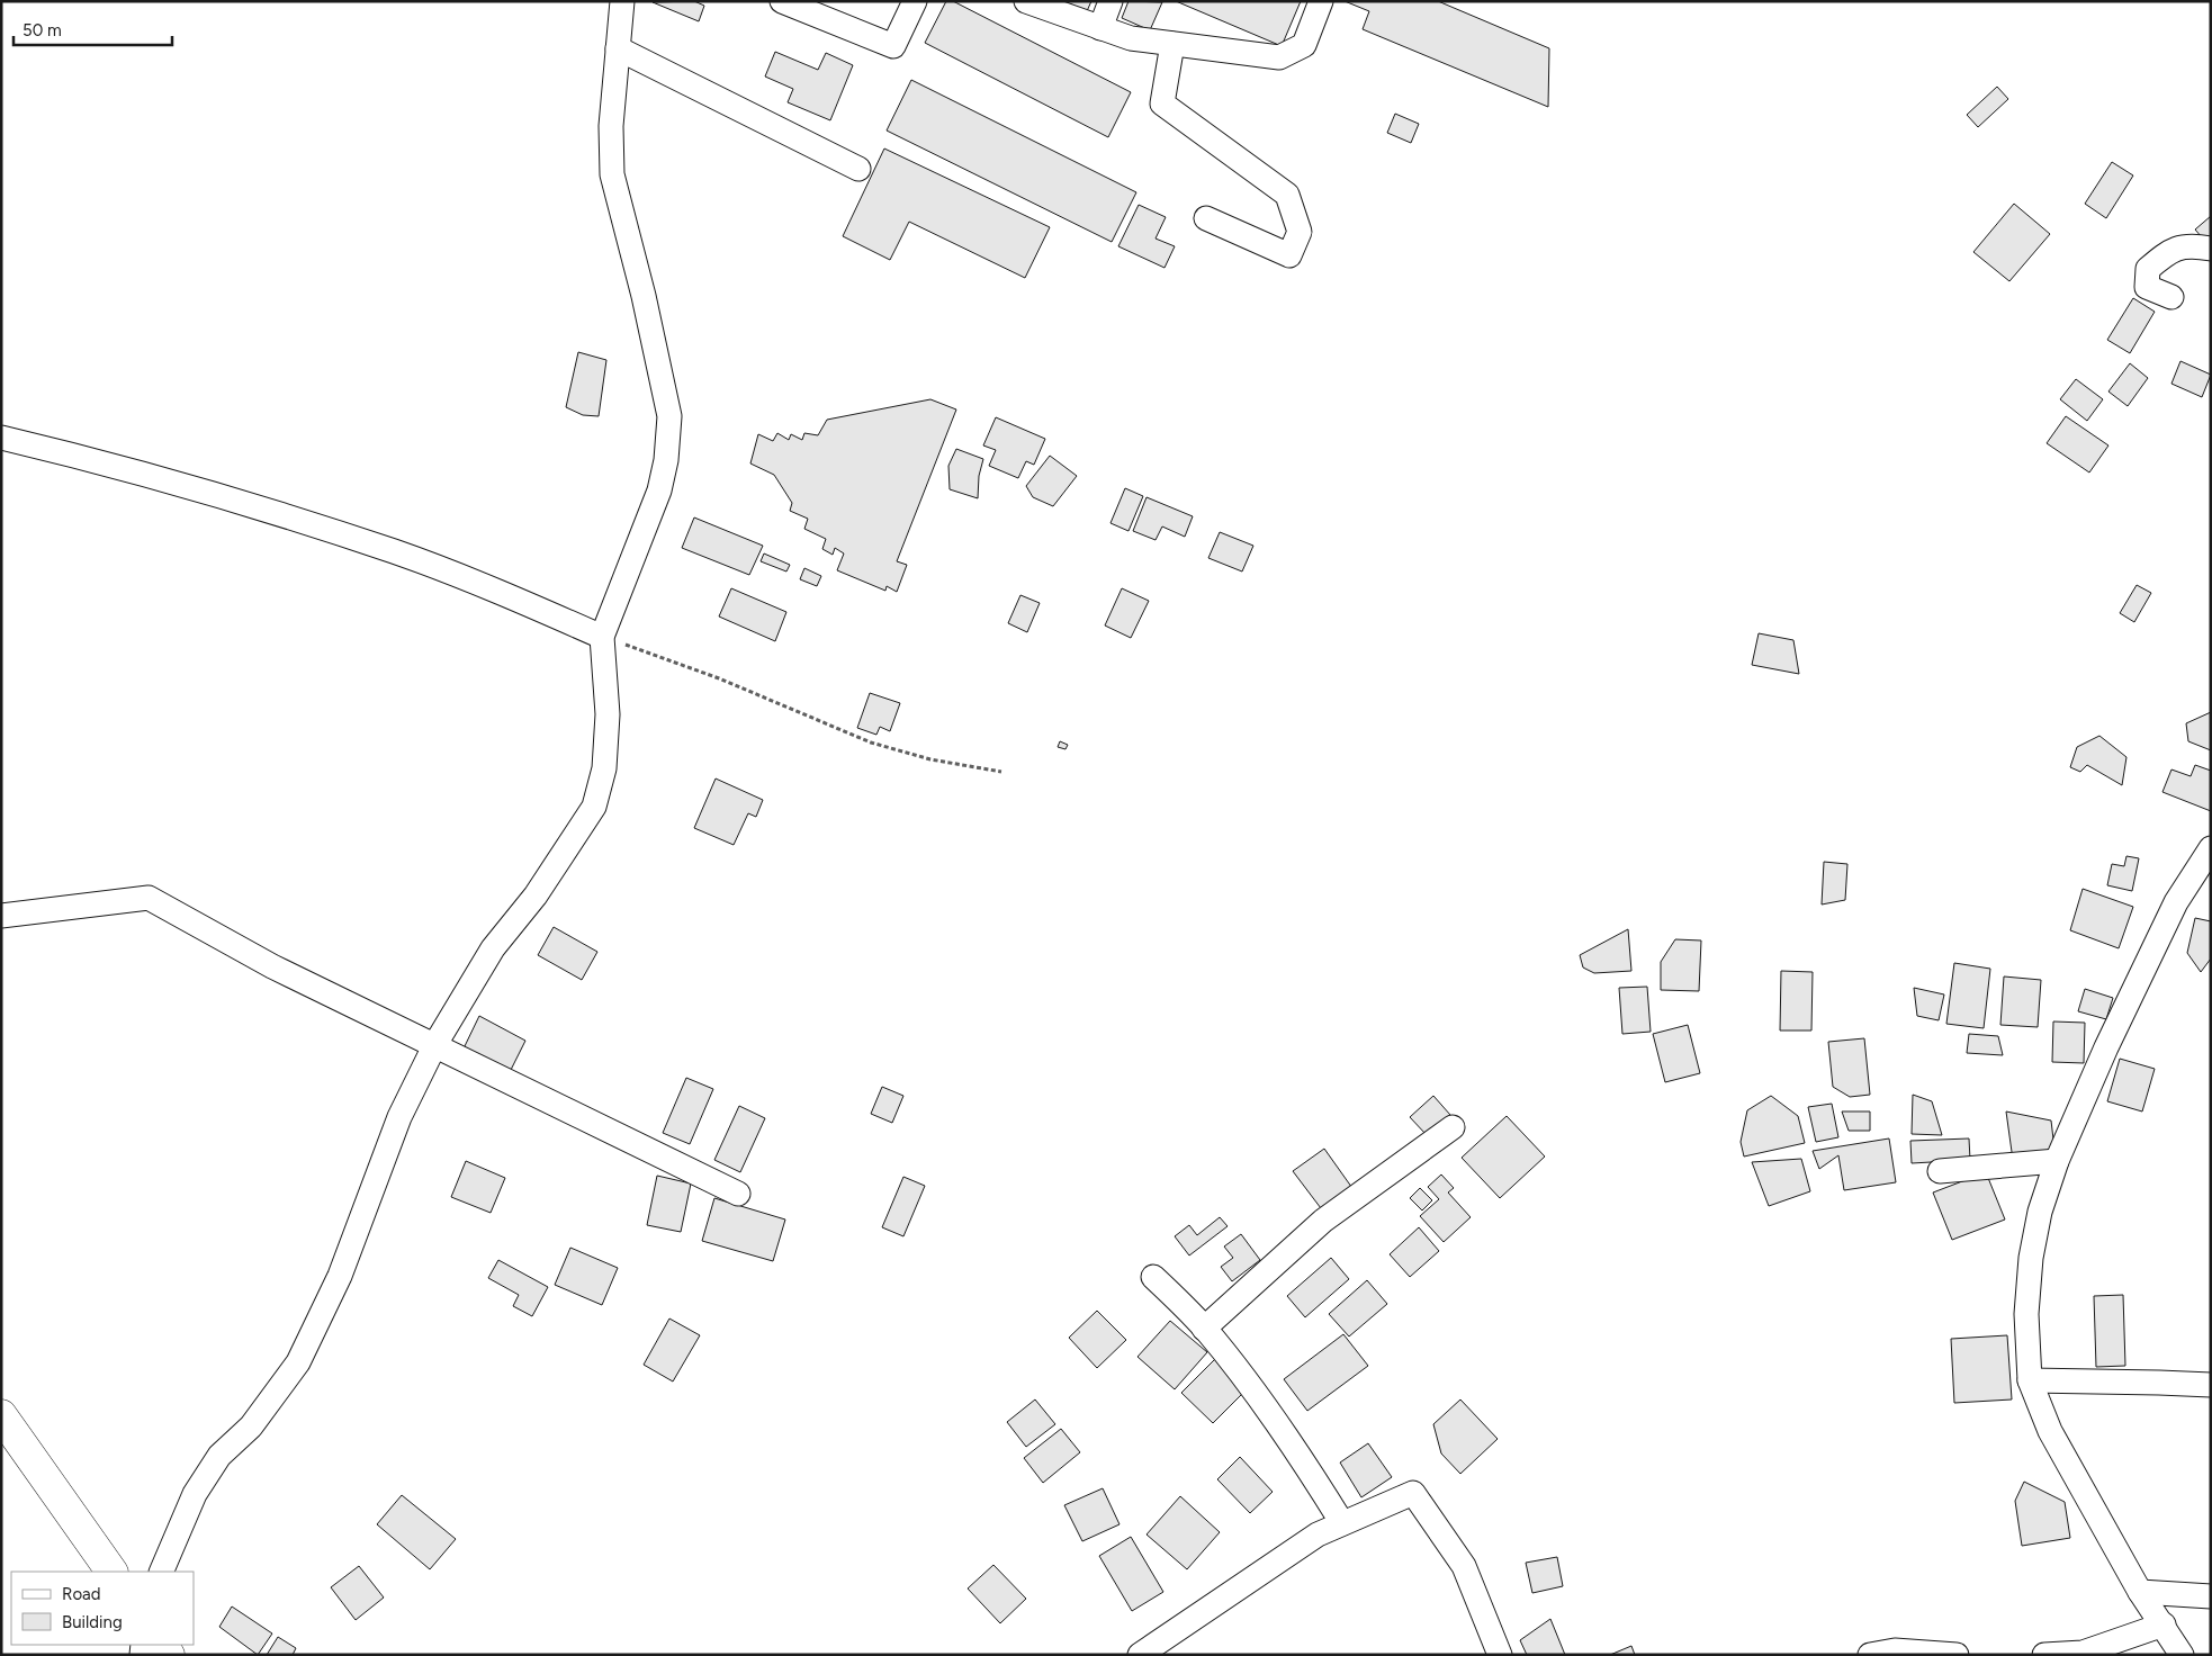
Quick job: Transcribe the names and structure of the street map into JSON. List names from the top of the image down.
{
  "legend": ["Road", "Building"],
  "scale_bar": "50 m"
}
